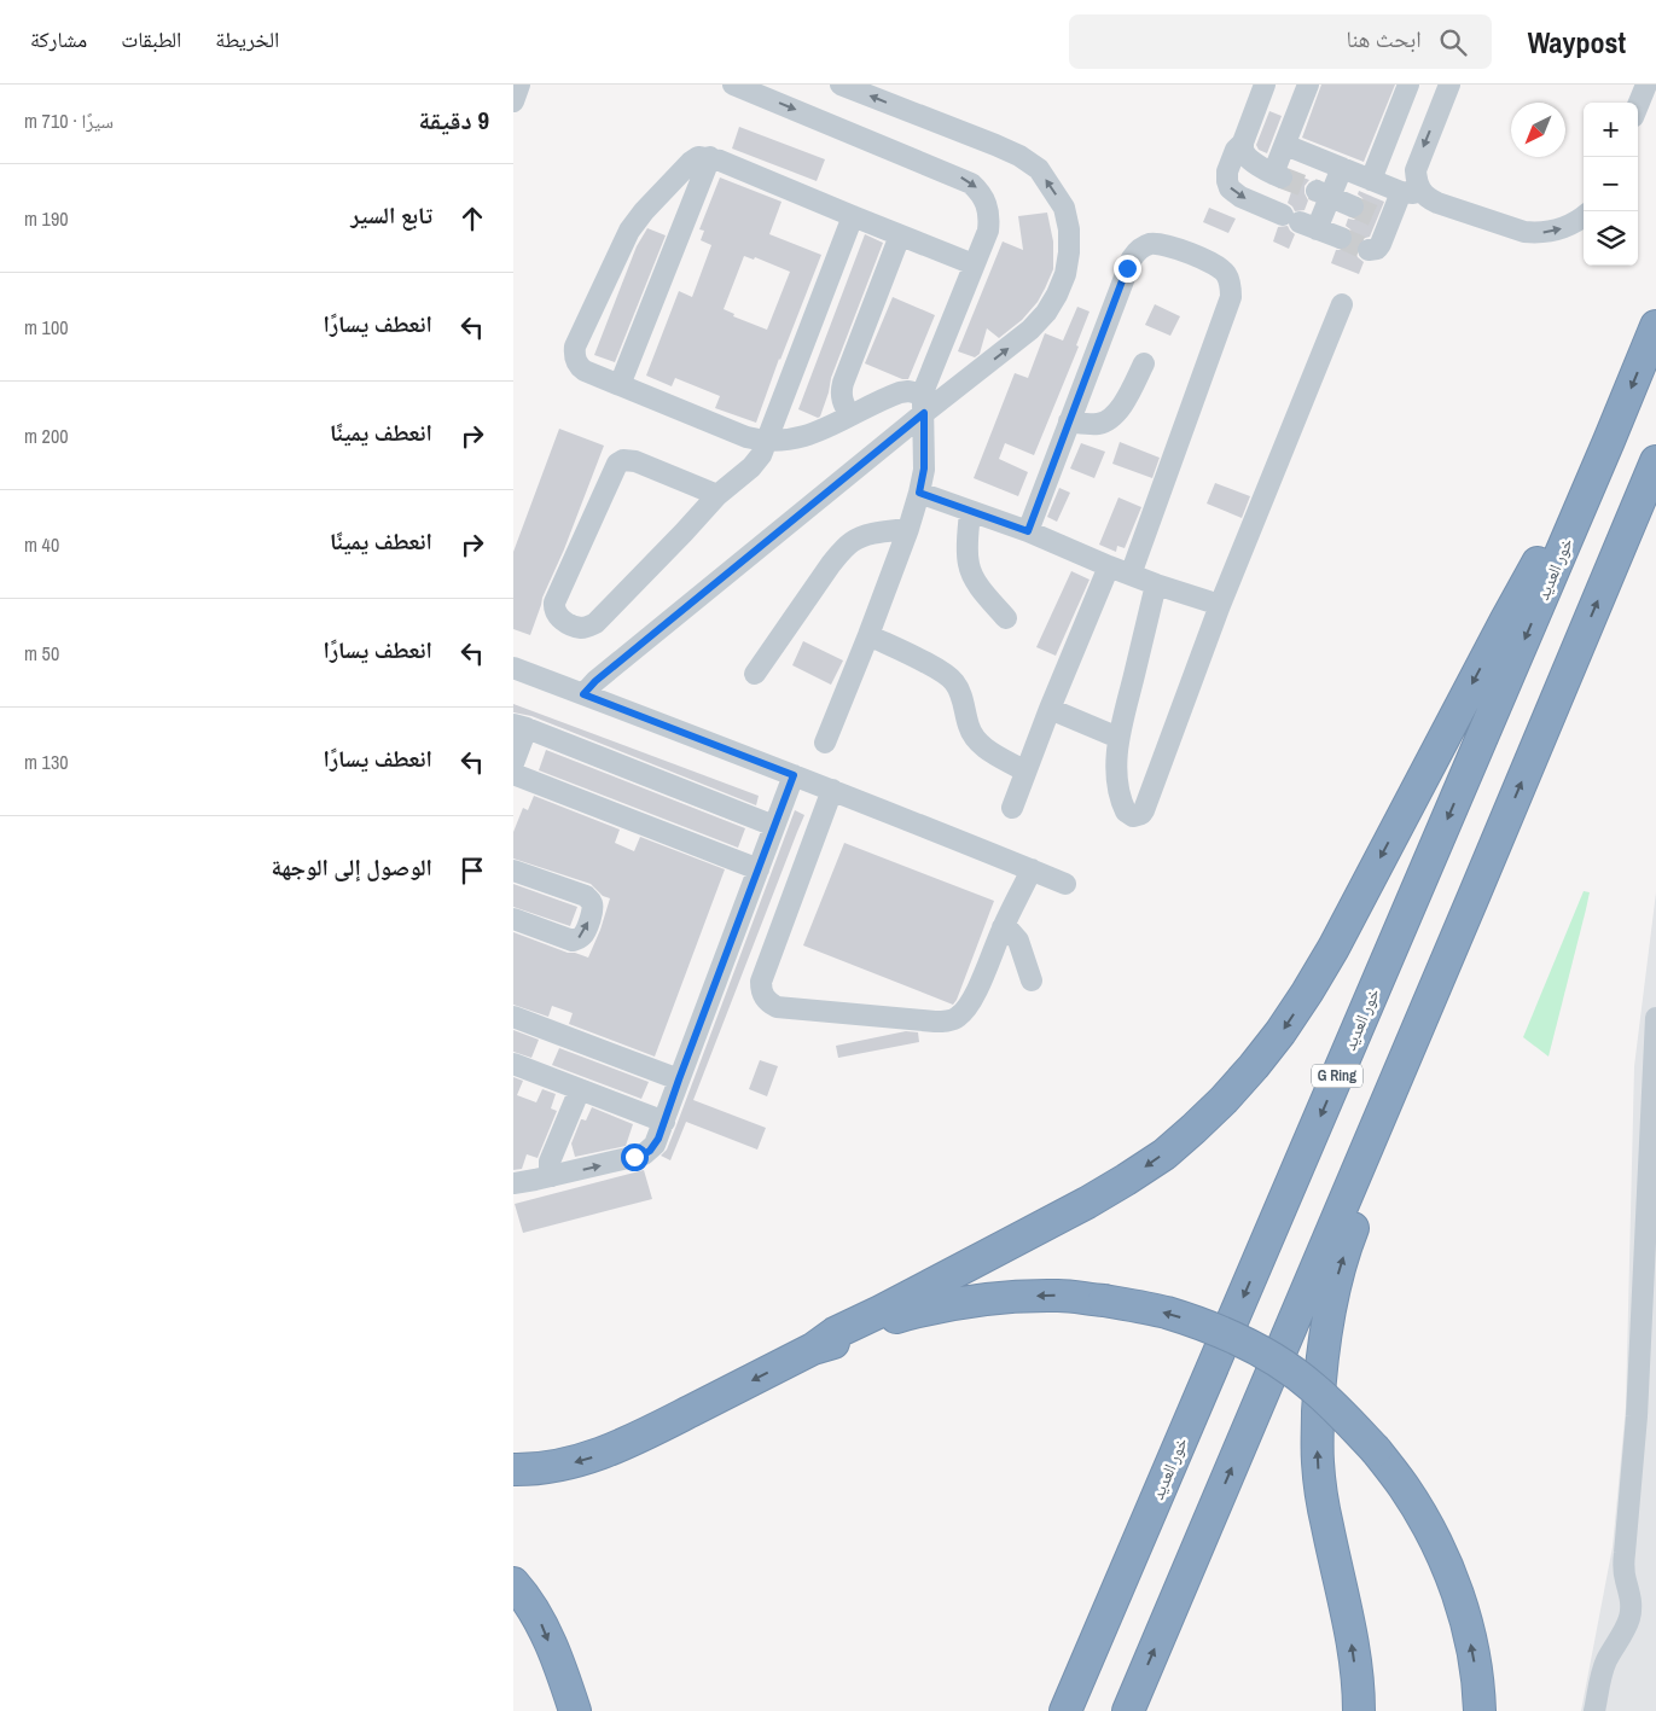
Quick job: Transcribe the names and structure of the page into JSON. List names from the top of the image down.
{
  "streets": {
    "highway": ["خور العديد", "G Ring"]
  },
  "north": "bottom left",
  "page": {
    "header": "Waypost",
    "search": "ابحث هنا",
    "nav": ["الخريطة", "الطبقات", "مشاركة"],
    "heading": ["9 دقيقة", "سيرًا · 710 m"],
    "map_buttons": ["+", "−"],
    "list": [
      ["تابع السير", "190 m"],
      ["انعطف يسارًا", "100 m"],
      ["انعطف يمينًا", "200 m"],
      ["انعطف يمينًا", "40 m"],
      ["انعطف يسارًا", "50 m"],
      ["انعطف يسارًا", "130 m"],
      "الوصول إلى الوجهة"
    ]
  }
}
